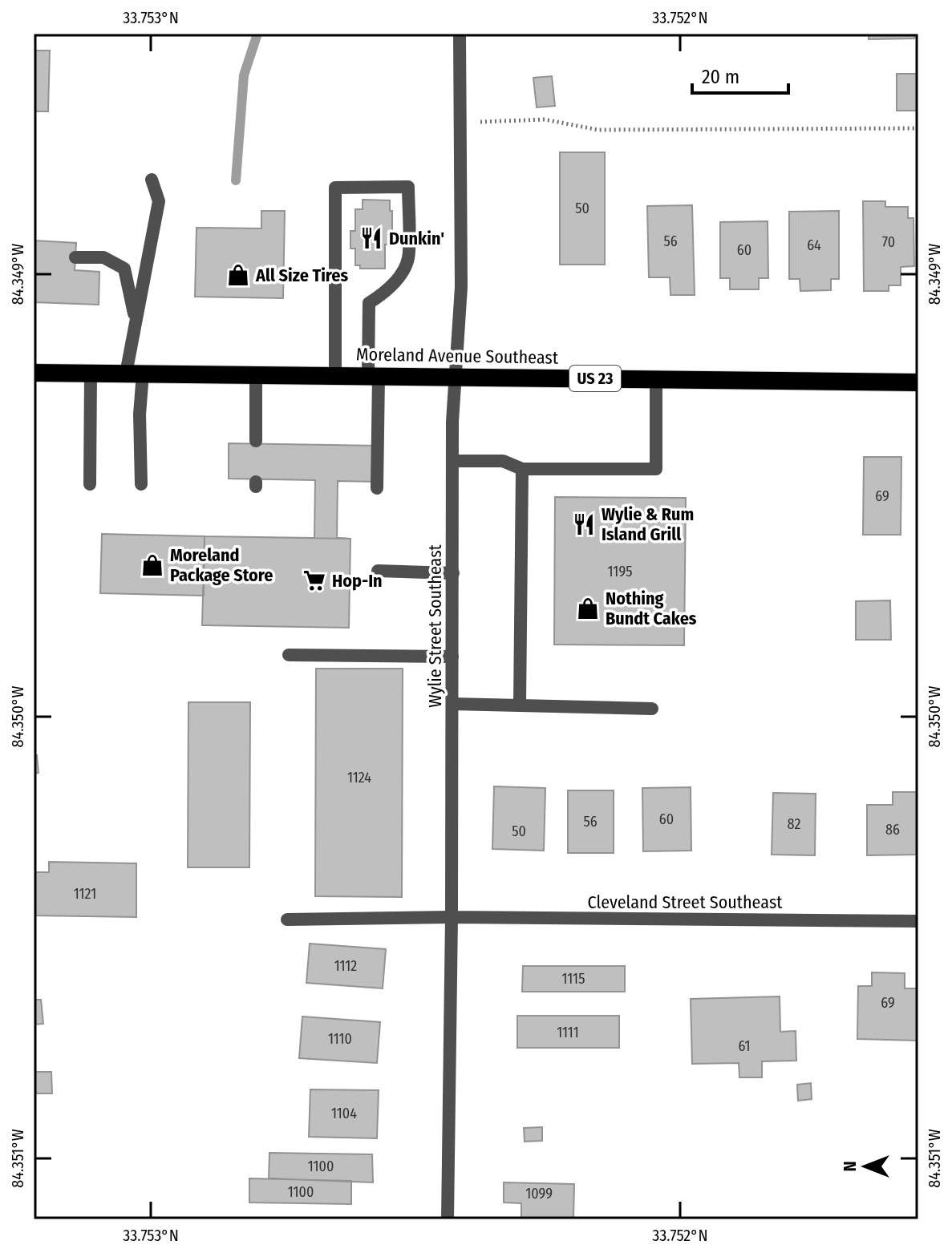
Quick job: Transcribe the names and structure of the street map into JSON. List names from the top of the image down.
{
  "streets": {
    "highway": ["Moreland Avenue Southeast", "US 23"],
    "street": ["Wylie Street Southeast", "Cleveland Street Southeast"]
  },
  "crossings": [
    ["Moreland Avenue Southeast", "Wylie Street Southeast"],
    ["Wylie Street Southeast", "Cleveland Street Southeast"]
  ],
  "places": {
    "restaurant": ["Dunkin'", "Wylie & Rum Island Grill"],
    "shop": ["All Size Tires", "Moreland Package Store", "Nothing Bundt Cakes"],
    "supermarket": ["Hop-In"]
  },
  "house_numbers": [
    "50",
    "56",
    "70",
    "64",
    "60",
    "69",
    "1195",
    "1124",
    "60",
    "56",
    "82",
    "86",
    "50",
    "1121",
    "1112",
    "1115",
    "69",
    "1111",
    "1110",
    "61",
    "1104",
    "1100",
    "1100",
    "1099"
  ],
  "scale_bar": "20 m",
  "north": "left",
  "coordinates": [
    "33.753°N",
    "33.752°N",
    "84.349°W",
    "84.350°W",
    "84.351°W"
  ]
}
